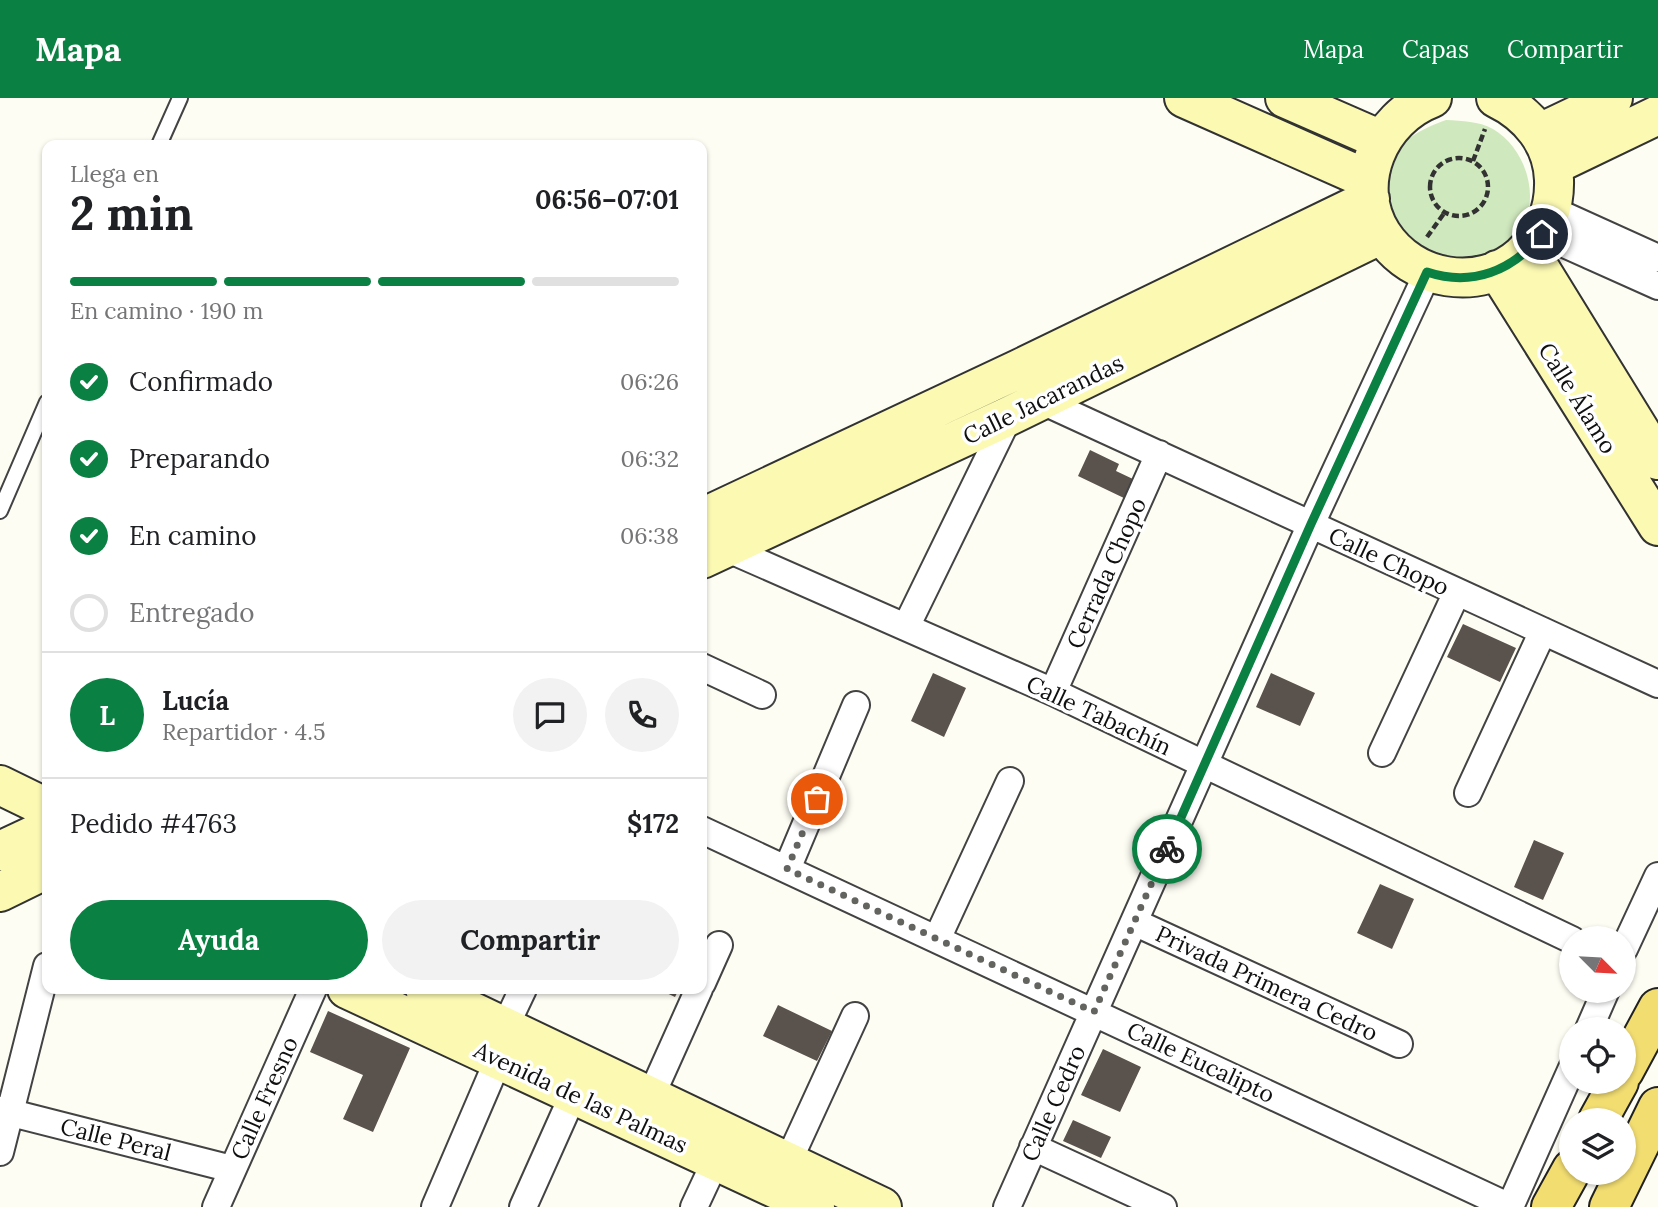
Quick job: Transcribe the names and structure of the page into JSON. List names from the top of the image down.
{
  "streets": {
    "street": [
      "Calle Álamo",
      "Calle Jacarandas",
      "Calle Chopo",
      "Cerrada Chopo",
      "Calle Tabachín",
      "Privada Primera Cedro",
      "Calle Eucalipto",
      "Avenida de las Palmas",
      "Calle Fresno",
      "Calle Cedro",
      "Calle Peral"
    ]
  },
  "crossings": [
    ["Calle Jacarandas", "Calle Chopo"],
    ["Calle Jacarandas", "Calle Tabachín"],
    ["Calle Chopo", "Cerrada Chopo"],
    ["Calle Chopo", "Calle Cedro"],
    ["Cerrada Chopo", "Calle Tabachín"],
    ["Calle Tabachín", "Calle Cedro"],
    ["Privada Primera Cedro", "Calle Cedro"],
    ["Calle Eucalipto", "Calle Cedro"],
    ["Calle Fresno", "Calle Peral"]
  ],
  "north": "bottom right",
  "page": {
    "header": "Mapa",
    "nav": ["Mapa", "Capas", "Compartir"],
    "heading": ["2 min", "Llega en", "06:56–07:01"],
    "panel": [
      "Lucía",
      "Repartidor · 4.5",
      "Pedido #4763",
      "$172"
    ],
    "bar": "En camino · 190 m",
    "list": [
      ["Confirmado", "06:26"],
      ["Preparando", "06:32"],
      ["En camino", "06:38"],
      "Entregado"
    ],
    "round": "L",
    "buttons": ["Ayuda", "Compartir"]
  }
}
